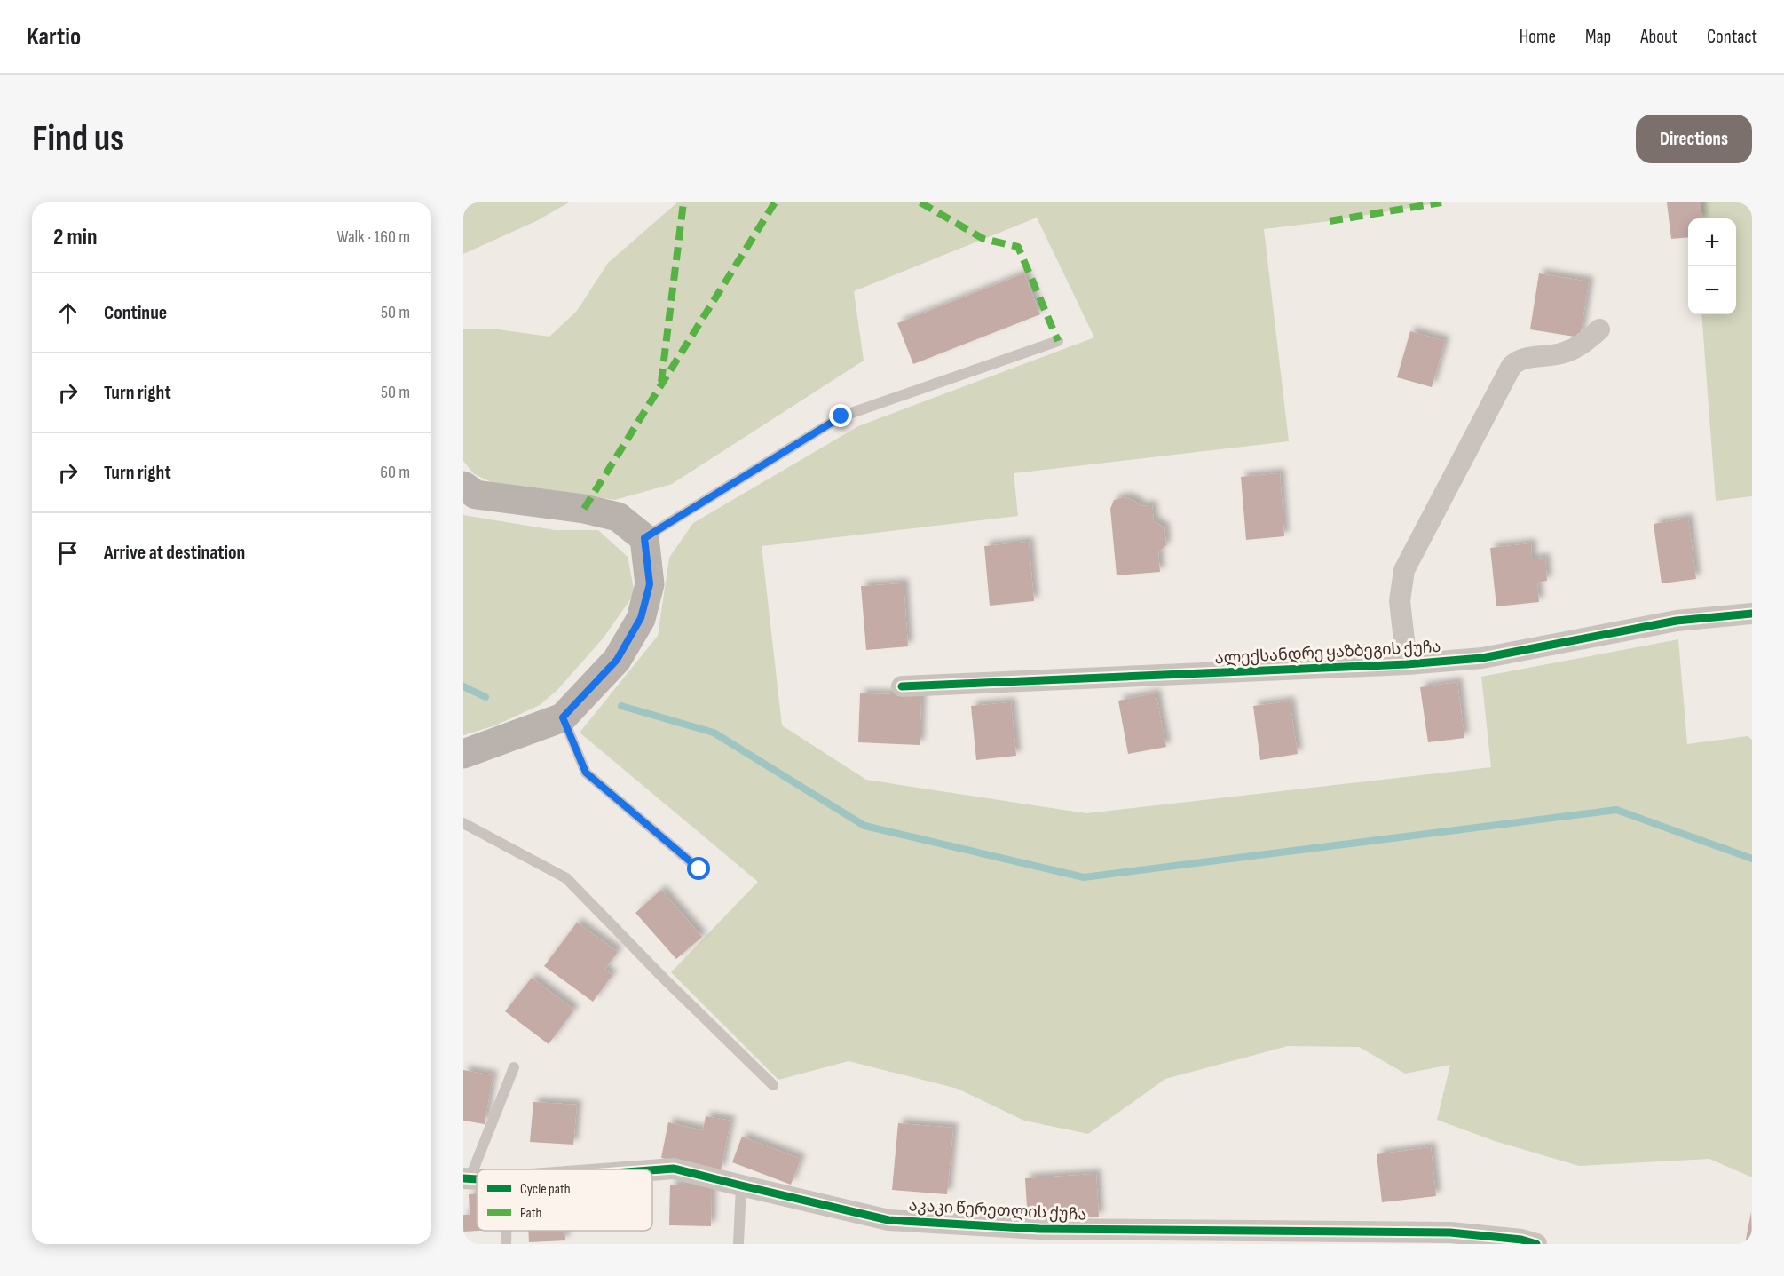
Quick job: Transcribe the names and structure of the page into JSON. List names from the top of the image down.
{
  "streets": {
    "street": ["ალექსანდრე ყაზბეგის ქუჩა", "აკაკი წერეთლის ქუჩა"]
  },
  "legend": ["Cycle path", "Path"],
  "page": {
    "header": "Kartio",
    "nav": [
      "Home",
      "Map",
      "About",
      "Contact"
    ],
    "buttons": "Directions",
    "title": "Find us",
    "heading": ["2 min", "Walk · 160 m"],
    "map_buttons": ["+", "−"],
    "list": [
      ["Continue", "50 m"],
      ["Turn right", "50 m"],
      ["Turn right", "60 m"],
      "Arrive at destination"
    ]
  }
}
